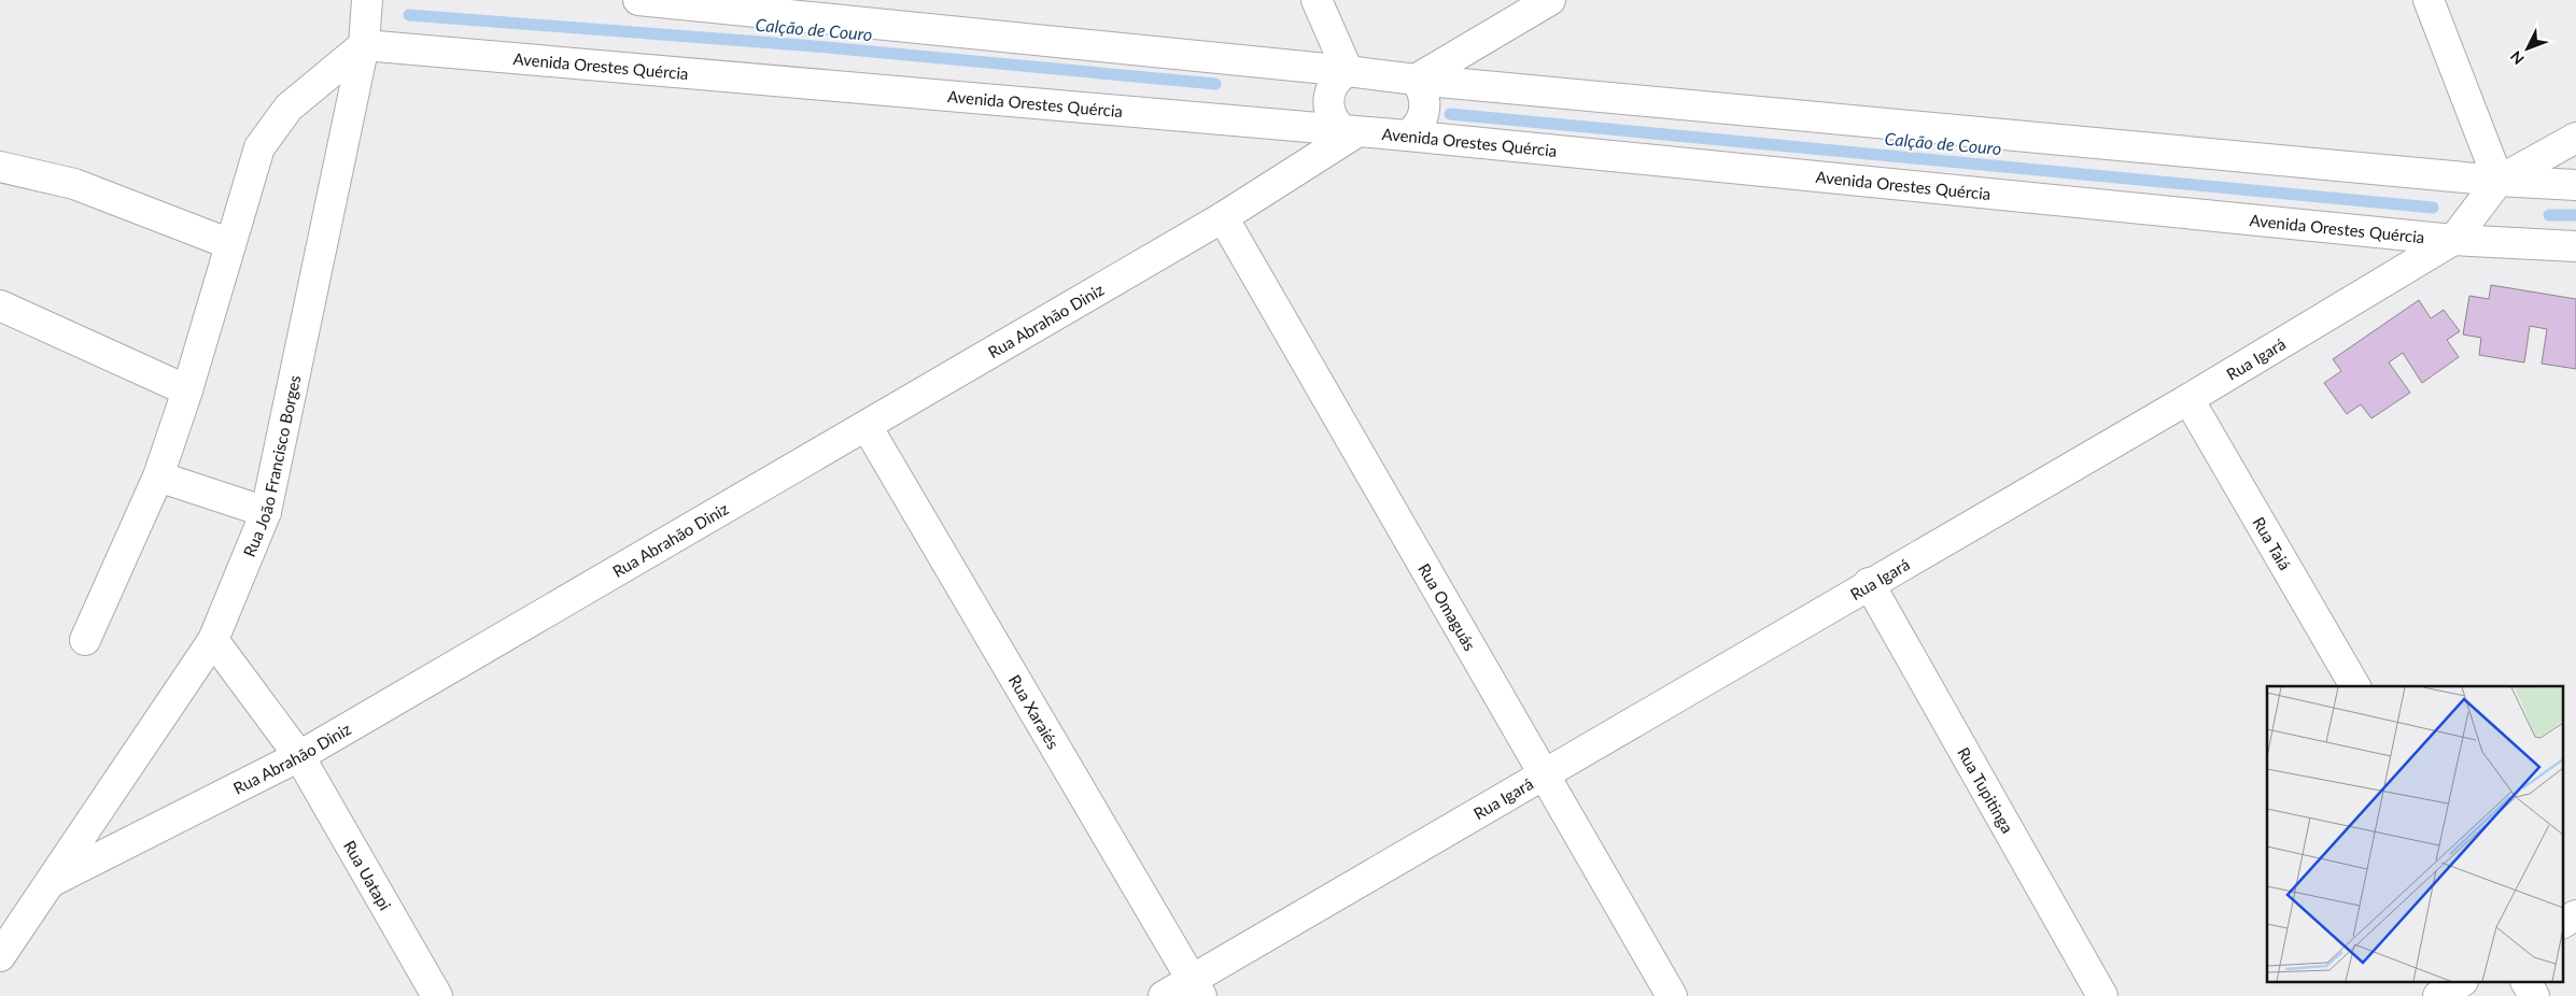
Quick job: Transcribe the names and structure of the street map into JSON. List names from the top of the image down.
{
  "streets": {
    "street": [
      "Avenida Orestes Quércia",
      "Rua Abrahão Diniz",
      "Rua Igará",
      "Rua João Francisco Borges",
      "Rua Taiá",
      "Rua Omaguás",
      "Rua Xaraiés",
      "Rua Tupitinga",
      "Rua Uatapi"
    ]
  },
  "crossings": [
    ["Avenida Orestes Quércia", "Rua Abrahão Diniz"],
    ["Avenida Orestes Quércia", "Rua Igará"],
    ["Avenida Orestes Quércia", "Rua João Francisco Borges"],
    ["Rua Abrahão Diniz", "Rua João Francisco Borges"],
    ["Rua Abrahão Diniz", "Rua Omaguás"],
    ["Rua Abrahão Diniz", "Rua Xaraiés"],
    ["Rua Abrahão Diniz", "Rua Uatapi"],
    ["Rua Igará", "Rua Taiá"],
    ["Rua Igará", "Rua Omaguás"],
    ["Rua Igará", "Rua Xaraiés"],
    ["Rua Igará", "Rua Tupitinga"],
    ["Rua João Francisco Borges", "Rua Uatapi"]
  ],
  "water": ["Calção de Couro"],
  "north": "bottom left"
}
